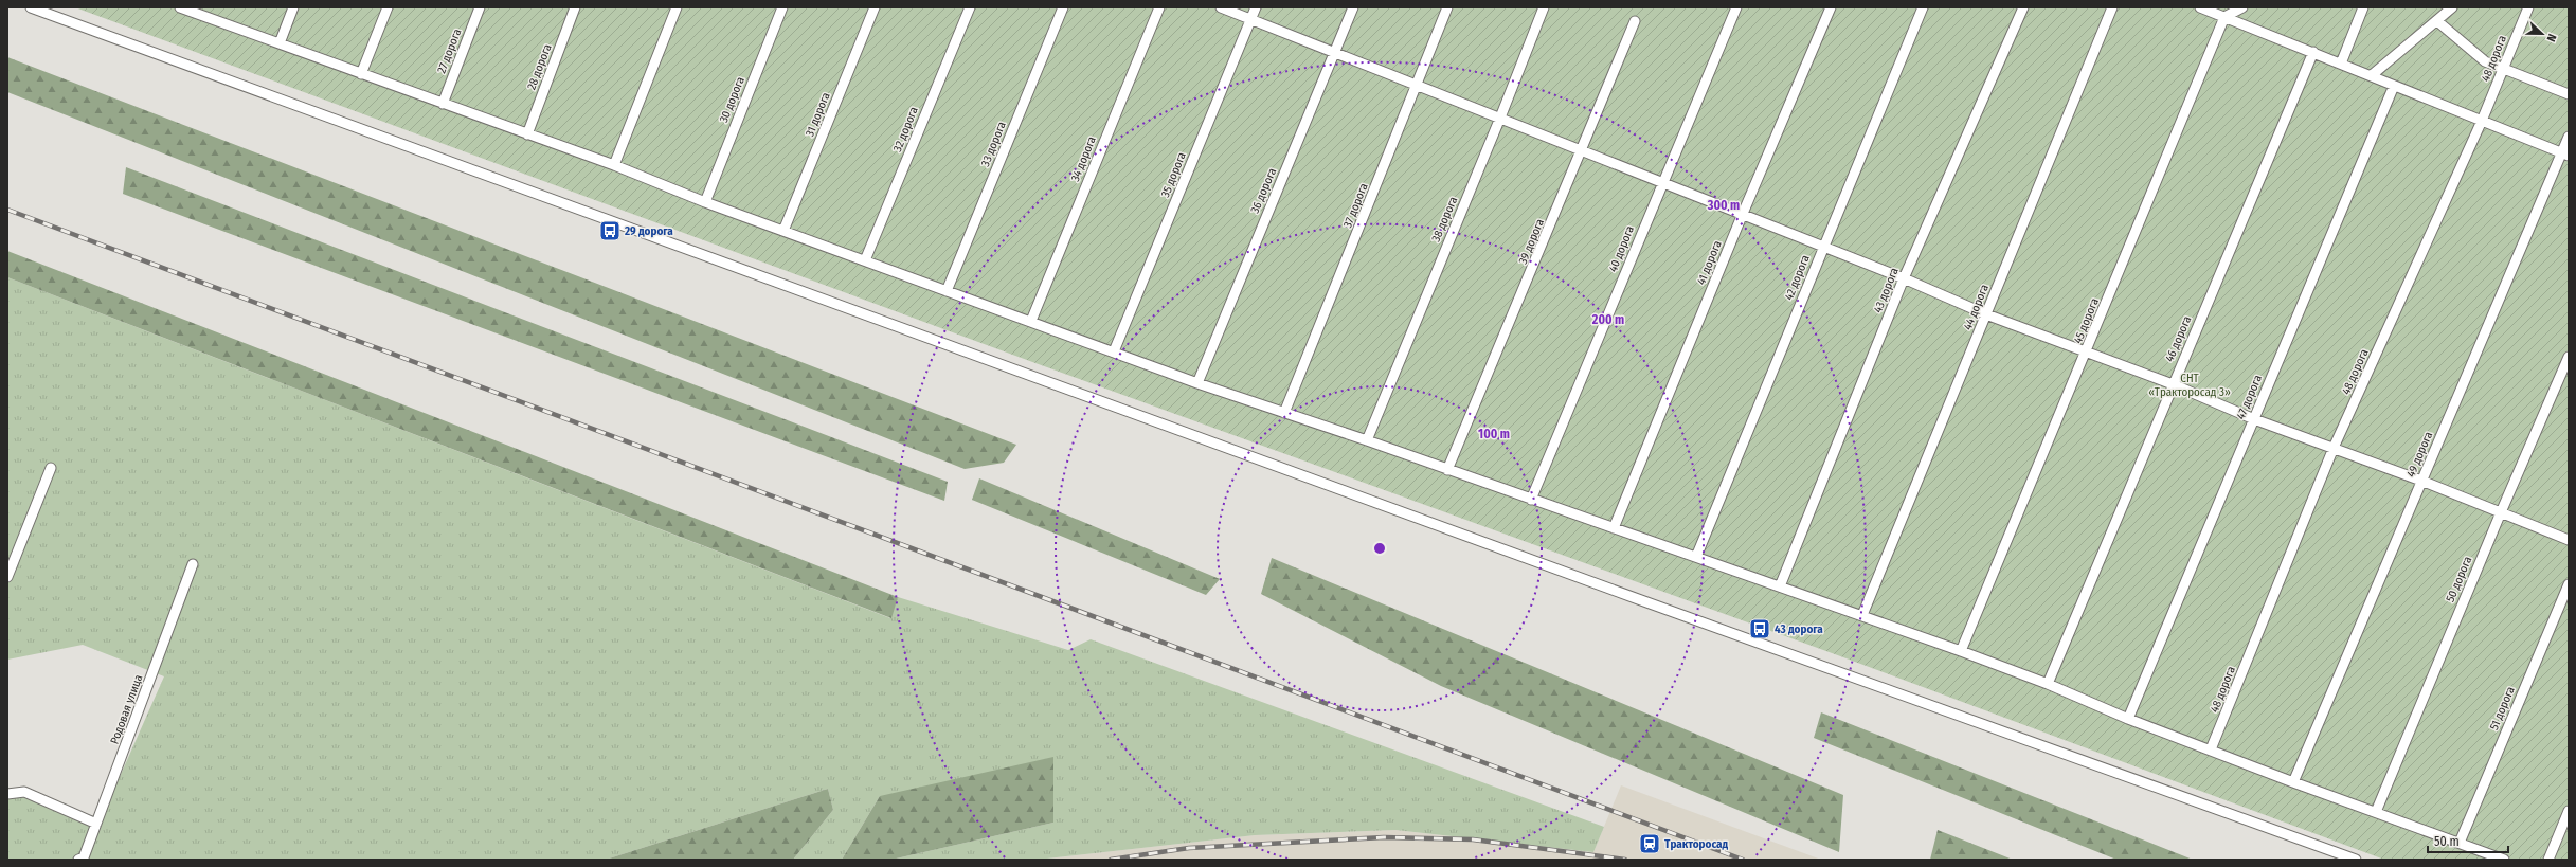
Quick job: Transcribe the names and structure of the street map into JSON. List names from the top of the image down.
{
  "streets": {
    "street": [
      "27 дорога",
      "48 дорога",
      "28 дорога",
      "30 дорога",
      "31 дорога",
      "32 дорога",
      "33 дорога",
      "34 дорога",
      "35 дорога",
      "36 дорога",
      "37 дорога",
      "38 дорога",
      "39 дорога",
      "40 дорога",
      "41 дорога",
      "42 дорога",
      "43 дорога",
      "44 дорога",
      "45 дорога",
      "46 дорога",
      "47 дорога",
      "49 дорога",
      "50 дорога",
      "51 дорога",
      "Родовая улица"
    ]
  },
  "parks": ["СНТ «Тракторосад 3»"],
  "places": {
    "bus stop": ["29 дорога", "43 дорога"],
    "station": ["Тракторосад"]
  },
  "scale_bar": "50 m",
  "north": "right",
  "rings": ["300 m", "200 m", "100 m"]
}
